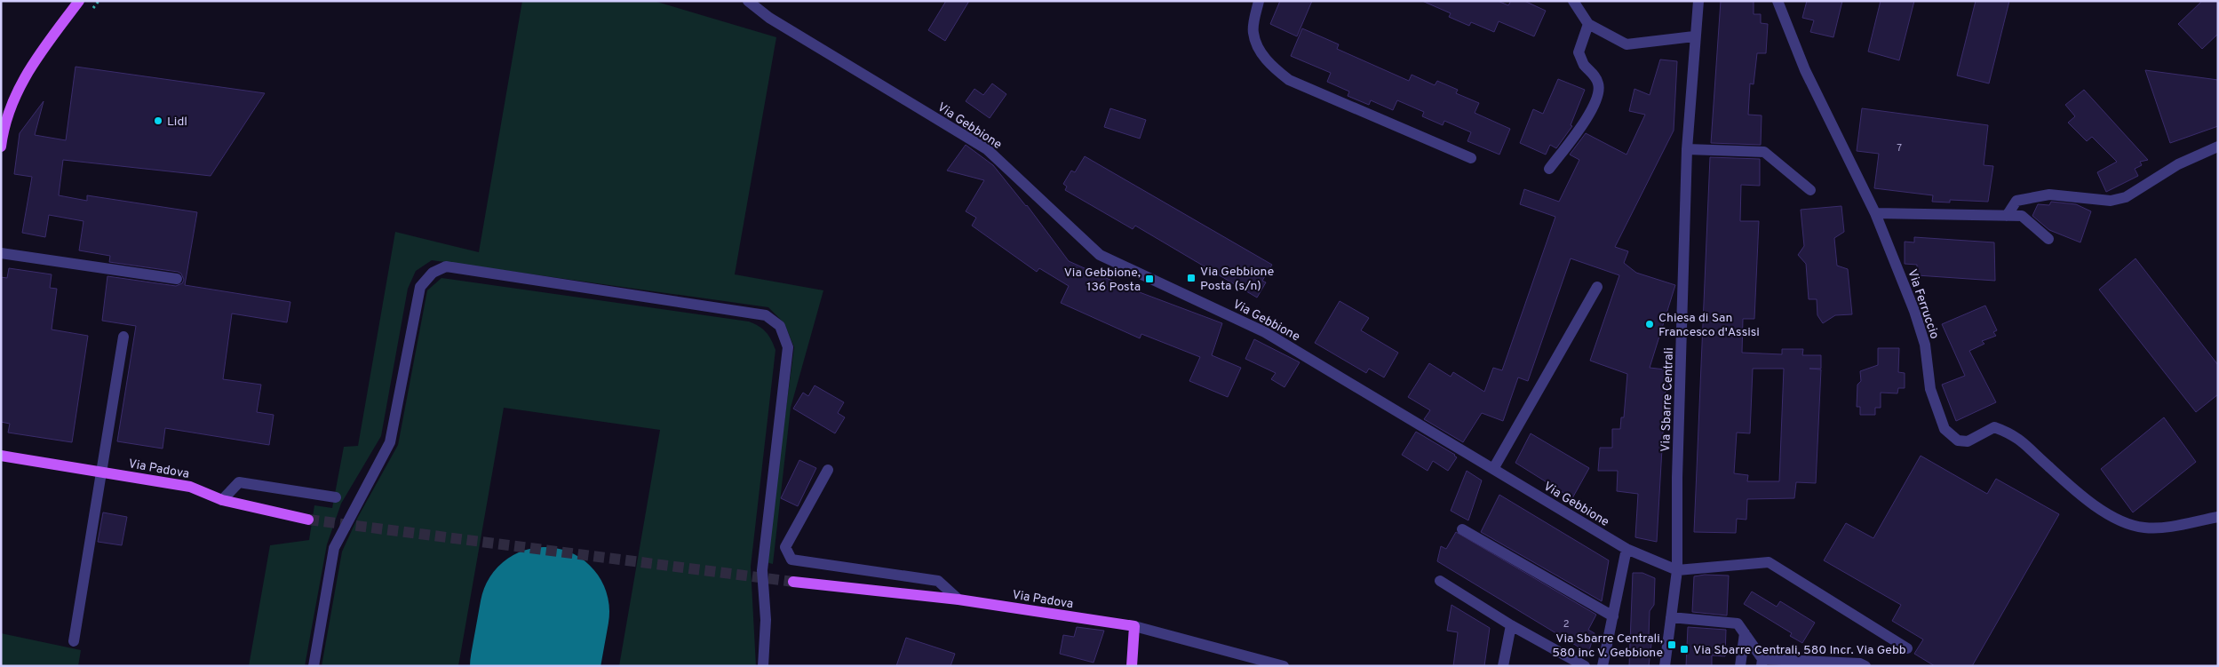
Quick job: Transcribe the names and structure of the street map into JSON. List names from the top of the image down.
{
  "streets": {
    "main road": ["Via Padova"],
    "street": ["Via Gebbione", "Via Ferruccio", "Via Sbarre Centrali"]
  },
  "crossings": [
    ["Via Gebbione", "Via Sbarre Centrali"]
  ],
  "places": {
    "other": ["Lidl", "Chiesa di San Francesco d'Assisi"],
    "transit": [
      "Via Gebbione Posta (s/n)",
      "Via Gebbione, 136 Posta",
      "Via Sbarre Centrali, 580 inc V. Gebbione",
      "Via Sbarre Centrali, 580 Incr. Via Gebb"
    ]
  },
  "house_numbers": ["7", "2"]
}
